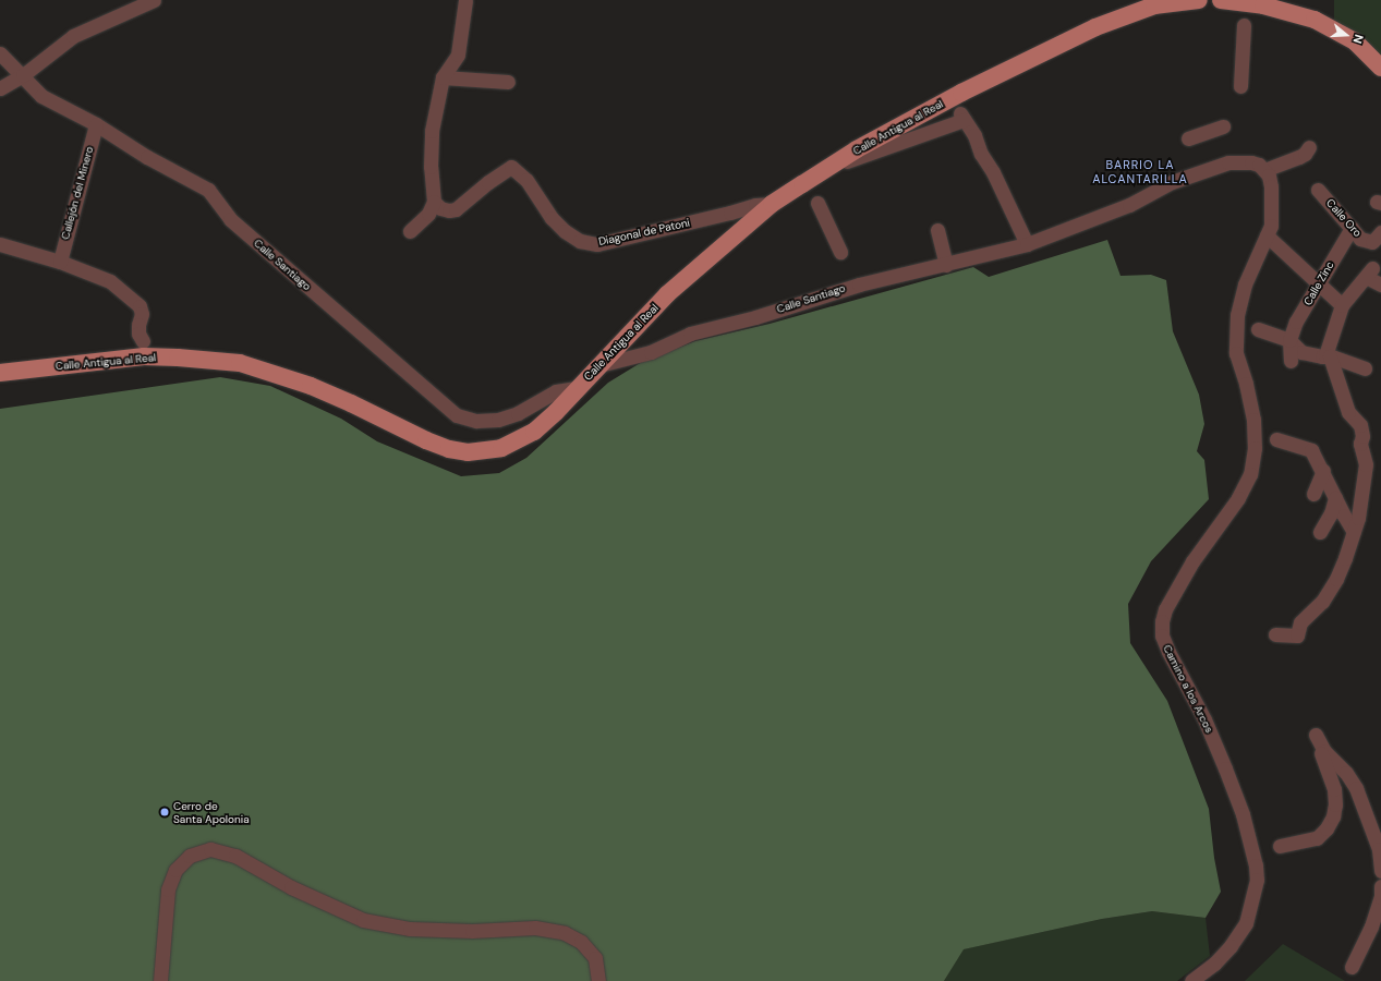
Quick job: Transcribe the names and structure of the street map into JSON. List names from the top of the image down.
{
  "streets": {
    "main road": ["Calle Antigua al Real"],
    "street": [
      "Callejón del Minero",
      "Calle Oro",
      "Diagonal de Patoni",
      "Calle Santiago",
      "Calle Zinc",
      "Camino a los Arcos"
    ]
  },
  "crossings": [
    ["Calle Antigua al Real", "Diagonal de Patoni"],
    ["Calle Antigua al Real", "Calle Santiago"],
    ["Callejón del Minero", "Calle Santiago"],
    ["Calle Oro", "Calle Zinc"],
    ["Calle Santiago", "Camino a los Arcos"]
  ],
  "districts": ["BARRIO LA ALCANTARILLA"],
  "places": ["Cerro de Santa Apolonia"],
  "north": "right"
}
